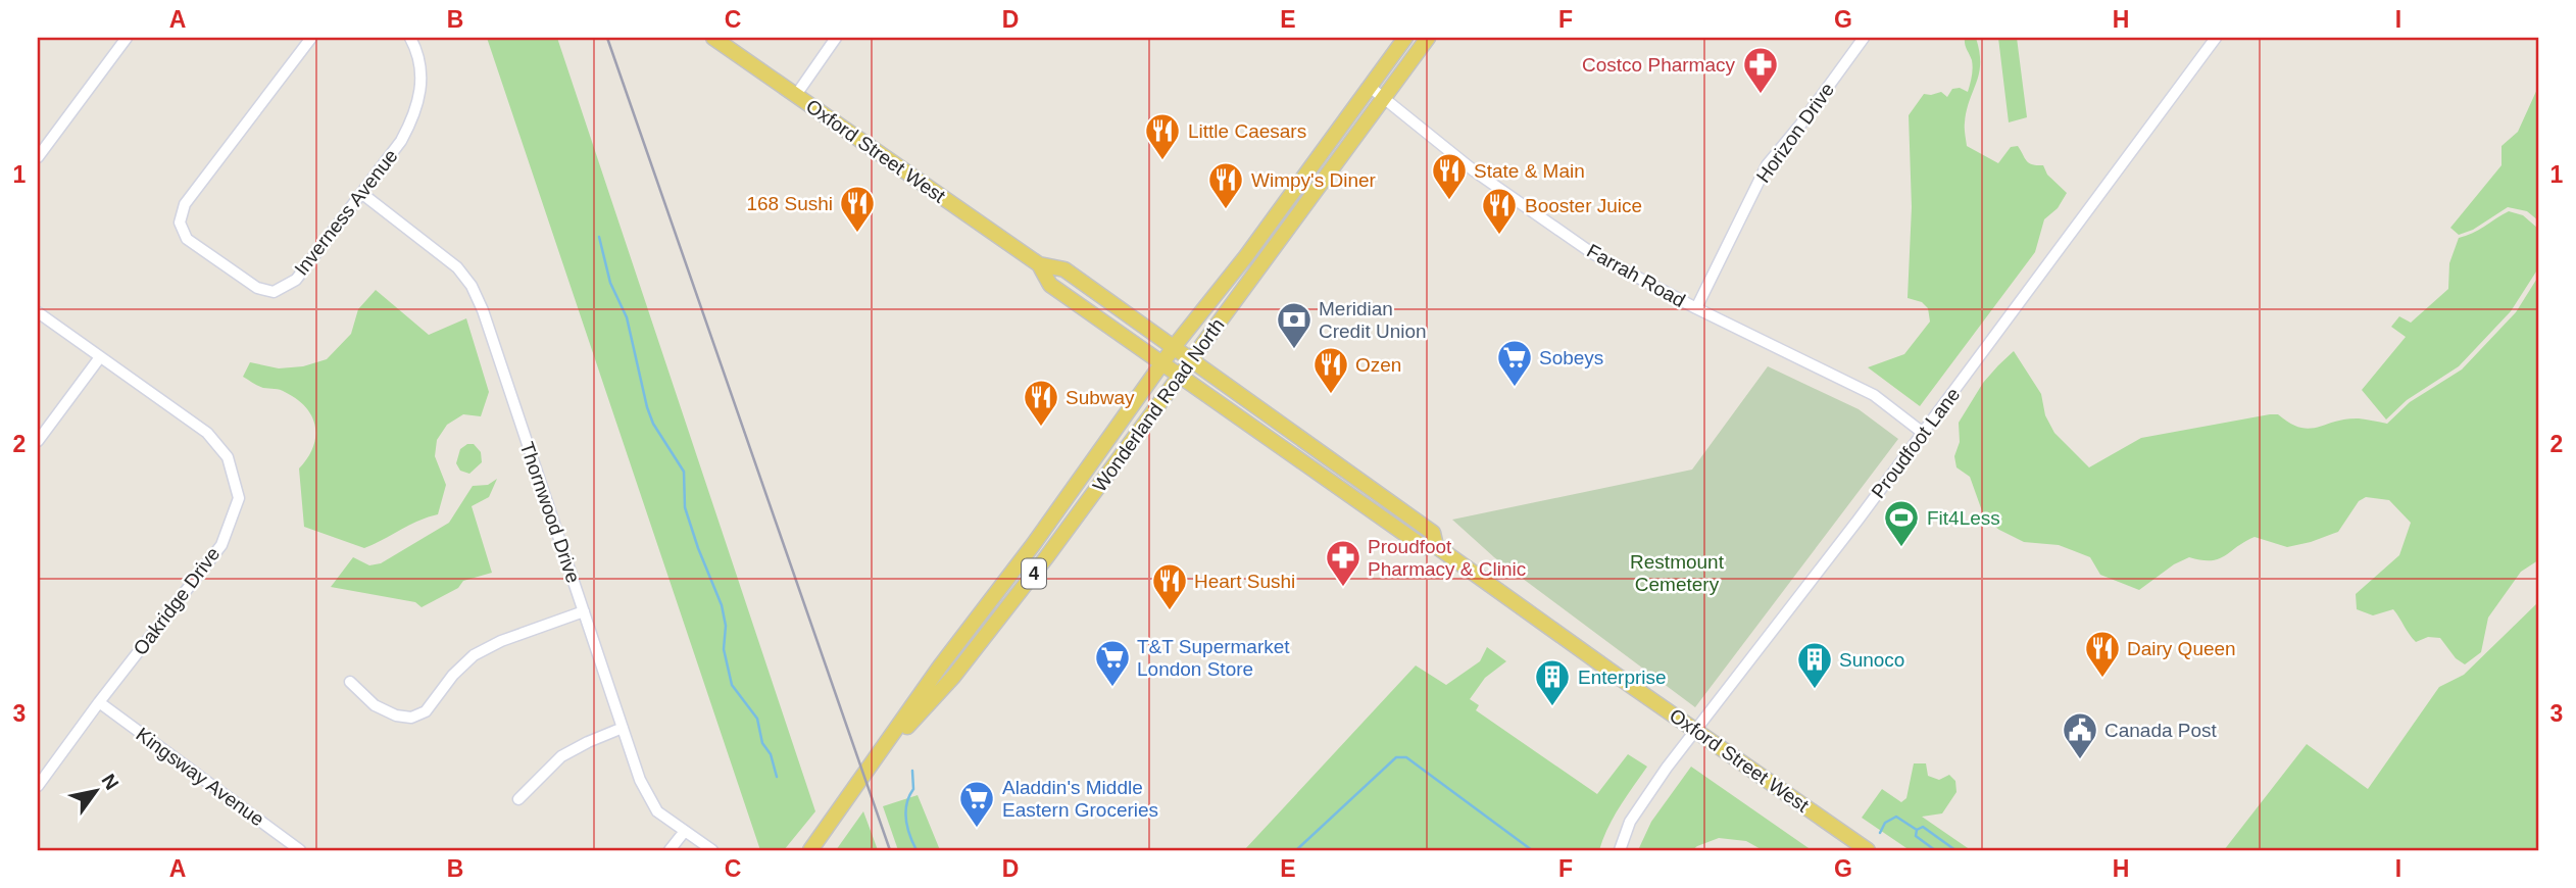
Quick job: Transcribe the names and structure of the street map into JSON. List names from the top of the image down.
{
  "streets": {
    "main road": ["Oxford Street West", "Wonderland Road North", "4"],
    "street": [
      "Horizon Drive",
      "Inverness Avenue",
      "Farrah Road",
      "Proudfoot Lane",
      "Thornwood Drive",
      "Oakridge Drive",
      "Kingsway Avenue"
    ]
  },
  "crossings": [
    ["Horizon Drive", "Farrah Road"],
    ["Oxford Street West", "Wonderland Road North"],
    ["Oxford Street West", "Proudfoot Lane"],
    ["Inverness Avenue", "Thornwood Drive"],
    ["Farrah Road", "Wonderland Road North"],
    ["Farrah Road", "Proudfoot Lane"],
    ["Oakridge Drive", "Kingsway Avenue"]
  ],
  "parks": ["Restmount Cemetery"],
  "places": {
    "pharmacy": ["Costco Pharmacy", "Proudfoot Pharmacy & Clinic"],
    "restaurant": [
      "Little Caesars",
      "State & Main",
      "Wimpy's Diner",
      "168 Sushi",
      "Booster Juice",
      "Ozen",
      "Subway",
      "Heart Sushi",
      "Dairy Queen"
    ],
    "bank": ["Meridian Credit Union"],
    "supermarket": ["Sobeys", "T&T Supermarket London Store", "Aladdin's Middle Eastern Groceries"],
    "sports": ["Fit4Less"],
    "building": ["Sunoco", "Enterprise"],
    "public building": ["Canada Post"]
  },
  "north": "top right",
  "grid": {
    "columns": [
      "A",
      "B",
      "C",
      "D",
      "E",
      "F",
      "G",
      "H",
      "I"
    ],
    "rows": ["1", "2", "3"]
  }
}
